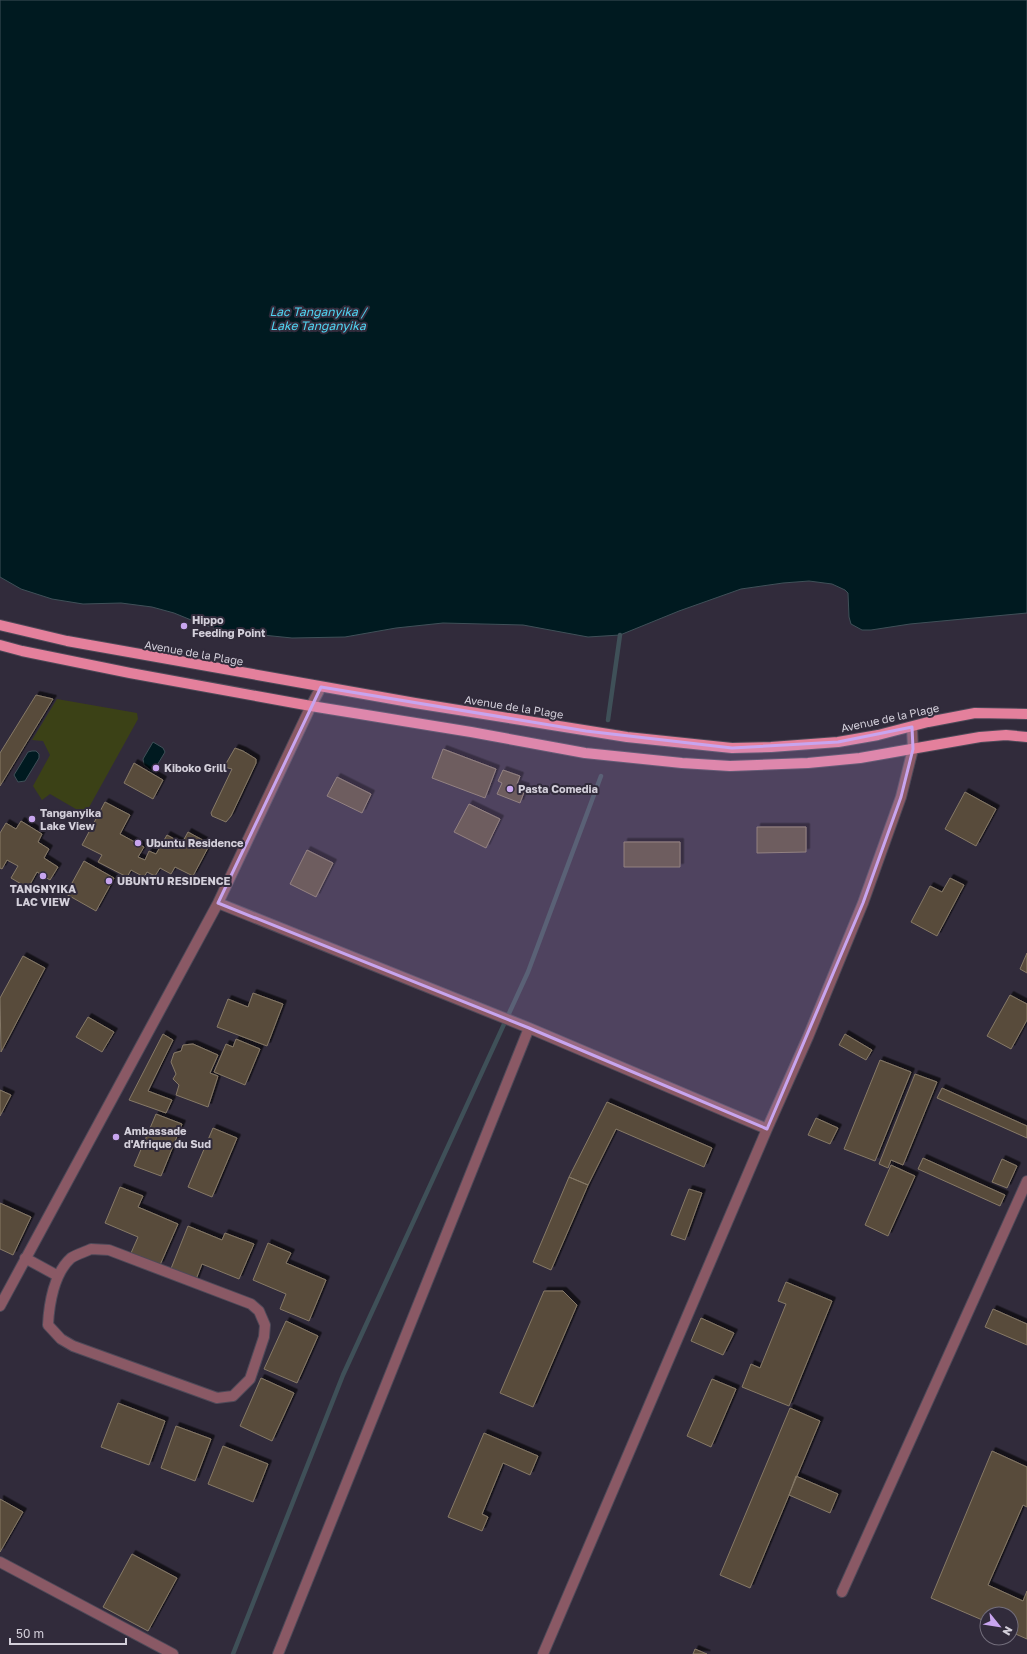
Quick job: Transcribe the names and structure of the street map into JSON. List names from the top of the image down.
{
  "streets": {
    "main road": ["Avenue de la Plage"]
  },
  "water": ["Lac Tanganyika / Lake Tanganyika"],
  "places": [
    "Hippo Feeding Point",
    "Kiboko Grill",
    "Pasta Comedia",
    "Tanganyika Lake View",
    "Ubuntu Residence",
    "TANGNYIKA LAC VIEW",
    "UBUNTU RESIDENCE",
    "Ambassade d'Afrique du Sud"
  ],
  "scale_bar": "50 m",
  "north": "bottom right"
}
